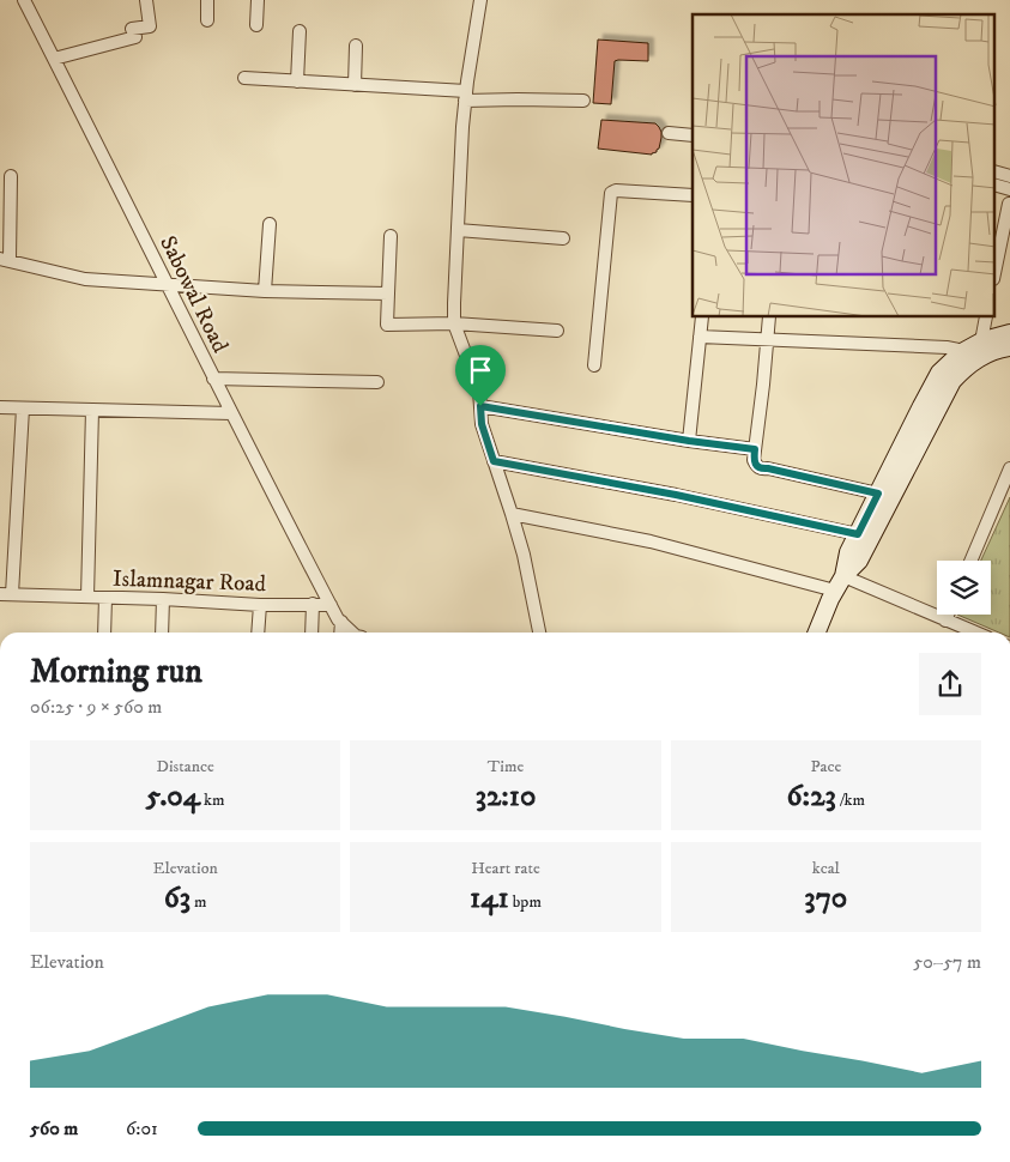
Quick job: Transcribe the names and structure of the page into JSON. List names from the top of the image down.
{
  "streets": {
    "street": ["Sabowal Road", "Islamnagar Road"]
  },
  "crossings": [
    ["Sabowal Road", "Islamnagar Road"]
  ],
  "page": {
    "heading": ["Morning run", "06:25 · 9 × 560 m"],
    "stats": [
      ["Distance", "5.04 km"],
      ["Time", "32:10"],
      ["Pace", "6:23 /km"],
      ["Elevation", "63 m"],
      ["Heart rate", "141 bpm"],
      ["kcal", "370"]
    ],
    "chart": ["Elevation", "50–57 m"],
    "list": [
      {
        "name": "560 m",
        "note": "6:01"
      }
    ]
  }
}
